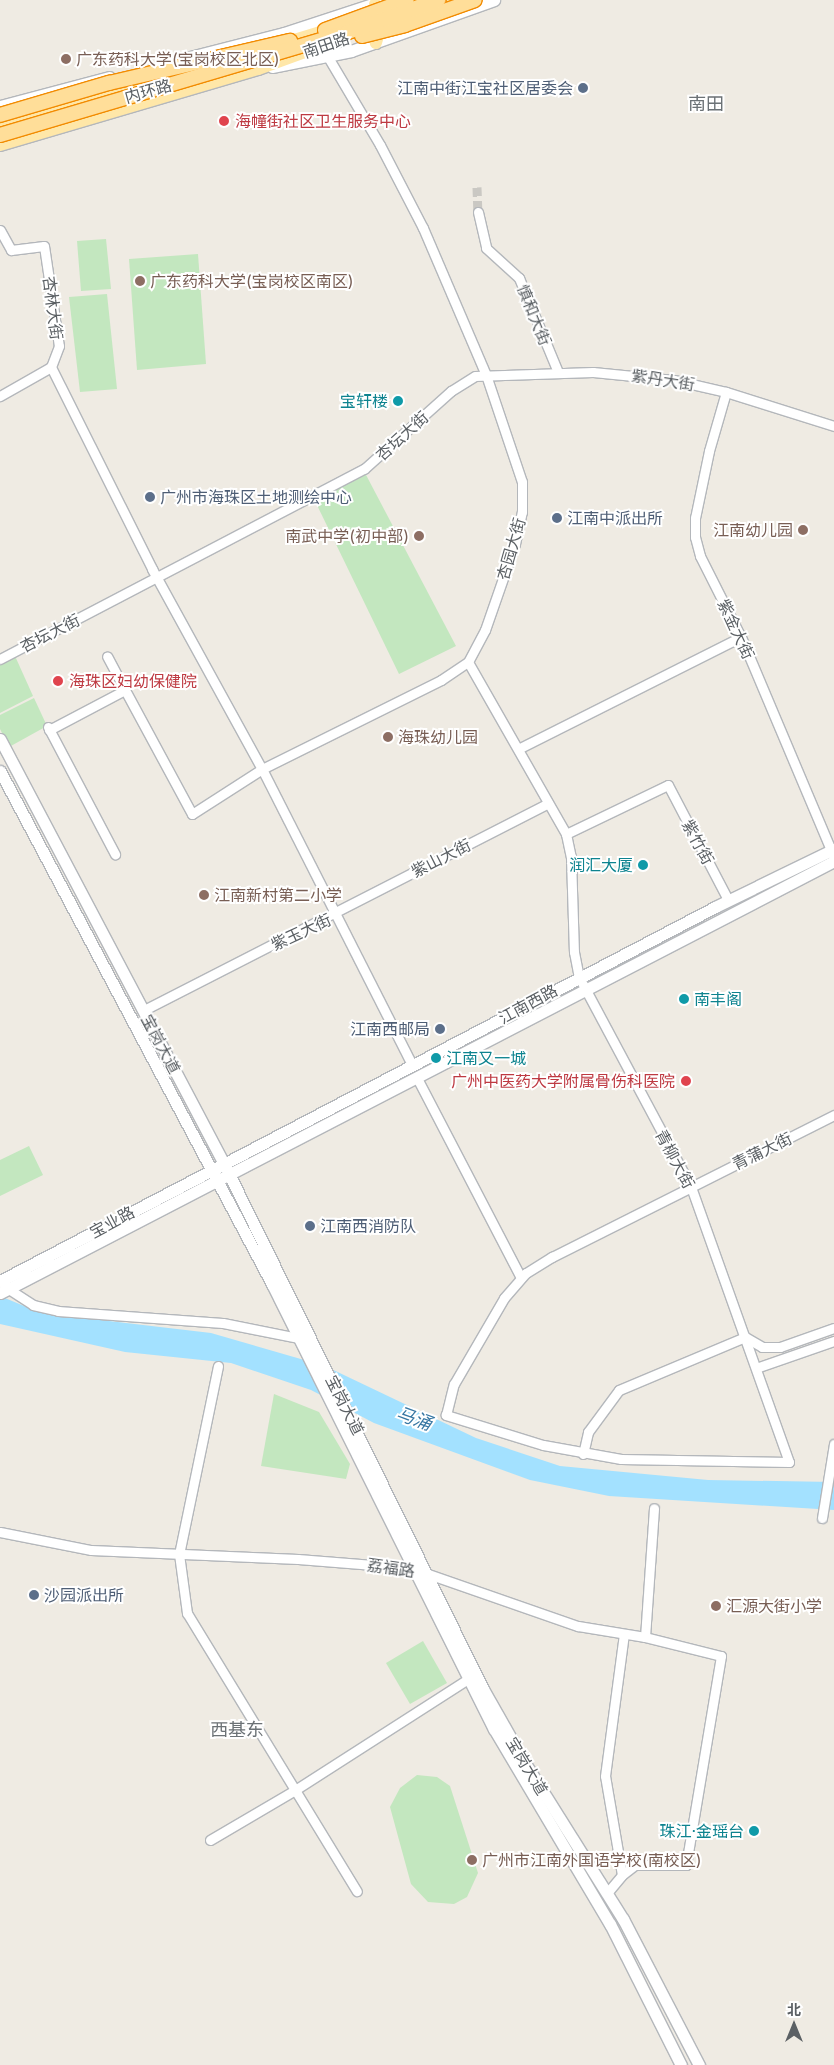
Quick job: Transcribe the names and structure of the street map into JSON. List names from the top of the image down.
{
  "streets": {
    "highway": ["内环路"],
    "main road": [
      "南田路",
      "江南西路",
      "宝岗大道",
      "宝业路"
    ],
    "street": [
      "杏林大街",
      "慎和大街",
      "紫丹大街",
      "杏坛大街",
      "杏园大街",
      "紫金大街",
      "紫竹街",
      "紫山大街",
      "紫玉大街",
      "青蒲大街",
      "青柳大街",
      "荔福路"
    ]
  },
  "crossings": [
    ["南田路", "内环路"],
    ["慎和大街", "紫丹大街"],
    ["紫丹大街", "杏坛大街"],
    ["紫丹大街", "杏园大街"],
    ["紫丹大街", "紫金大街"],
    ["杏坛大街", "杏园大街"],
    ["紫金大街", "江南西路"],
    ["紫金大街", "宝业路"],
    ["紫竹街", "江南西路"],
    ["紫山大街", "紫玉大街"],
    ["紫玉大街", "江南西路"],
    ["紫玉大街", "宝岗大道"],
    ["江南西路", "宝岗大道"],
    ["江南西路", "宝业路"],
    ["宝岗大道", "宝业路"],
    ["宝岗大道", "荔福路"],
    ["青蒲大街", "青柳大街"],
    ["青柳大街", "宝业路"]
  ],
  "districts": ["南田", "西基东"],
  "water": ["马涌"],
  "places": [
    "广东药科大学(宝岗校区北区)",
    "江南中街江宝社区居委会",
    "海幢街社区卫生服务中心",
    "广东药科大学(宝岗校区南区)",
    "宝轩楼",
    "广州市海珠区土地测绘中心",
    "江南中派出所",
    "江南幼儿园",
    "南武中学(初中部)",
    "海珠区妇幼保健院",
    "海珠幼儿园",
    "润汇大厦",
    "江南新村第二小学",
    "南丰阁",
    "江南西邮局",
    "江南又一城",
    "广州中医药大学附属骨伤科医院",
    "江南西消防队",
    "沙园派出所",
    "汇源大街小学",
    "珠江·金瑶台",
    "广州市江南外国语学校(南校区)"
  ],
  "north": "top"
}
